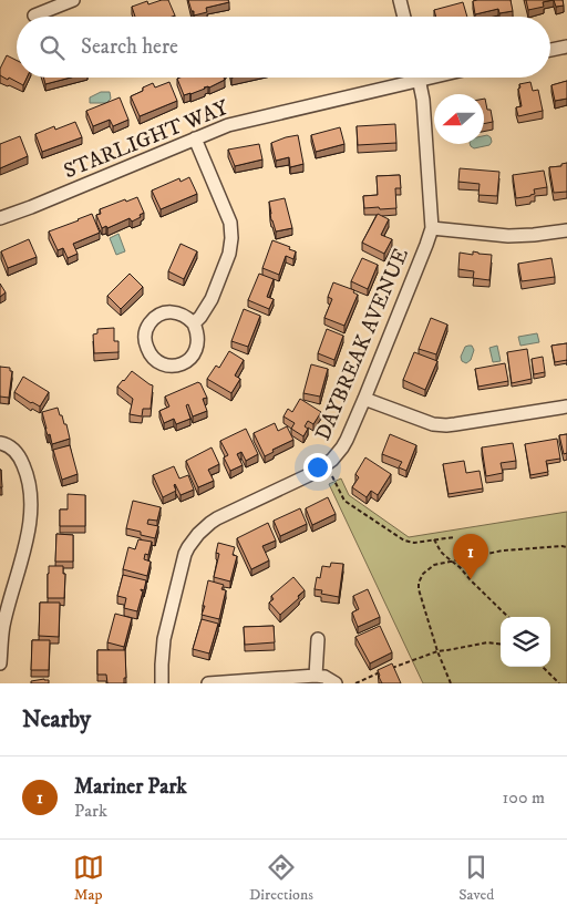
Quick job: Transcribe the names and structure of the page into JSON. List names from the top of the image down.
{
  "streets": {
    "street": ["STARLIGHT WAY", "DAYBREAK AVENUE"]
  },
  "north": "left",
  "page": {
    "search": "Search here",
    "pins": "1",
    "heading": "Nearby",
    "list": [
      {
        "mark": "1",
        "name": "Mariner Park",
        "note": "Park",
        "value": "100 m"
      }
    ],
    "nav": ["Map", "Directions", "Saved"]
  }
}
